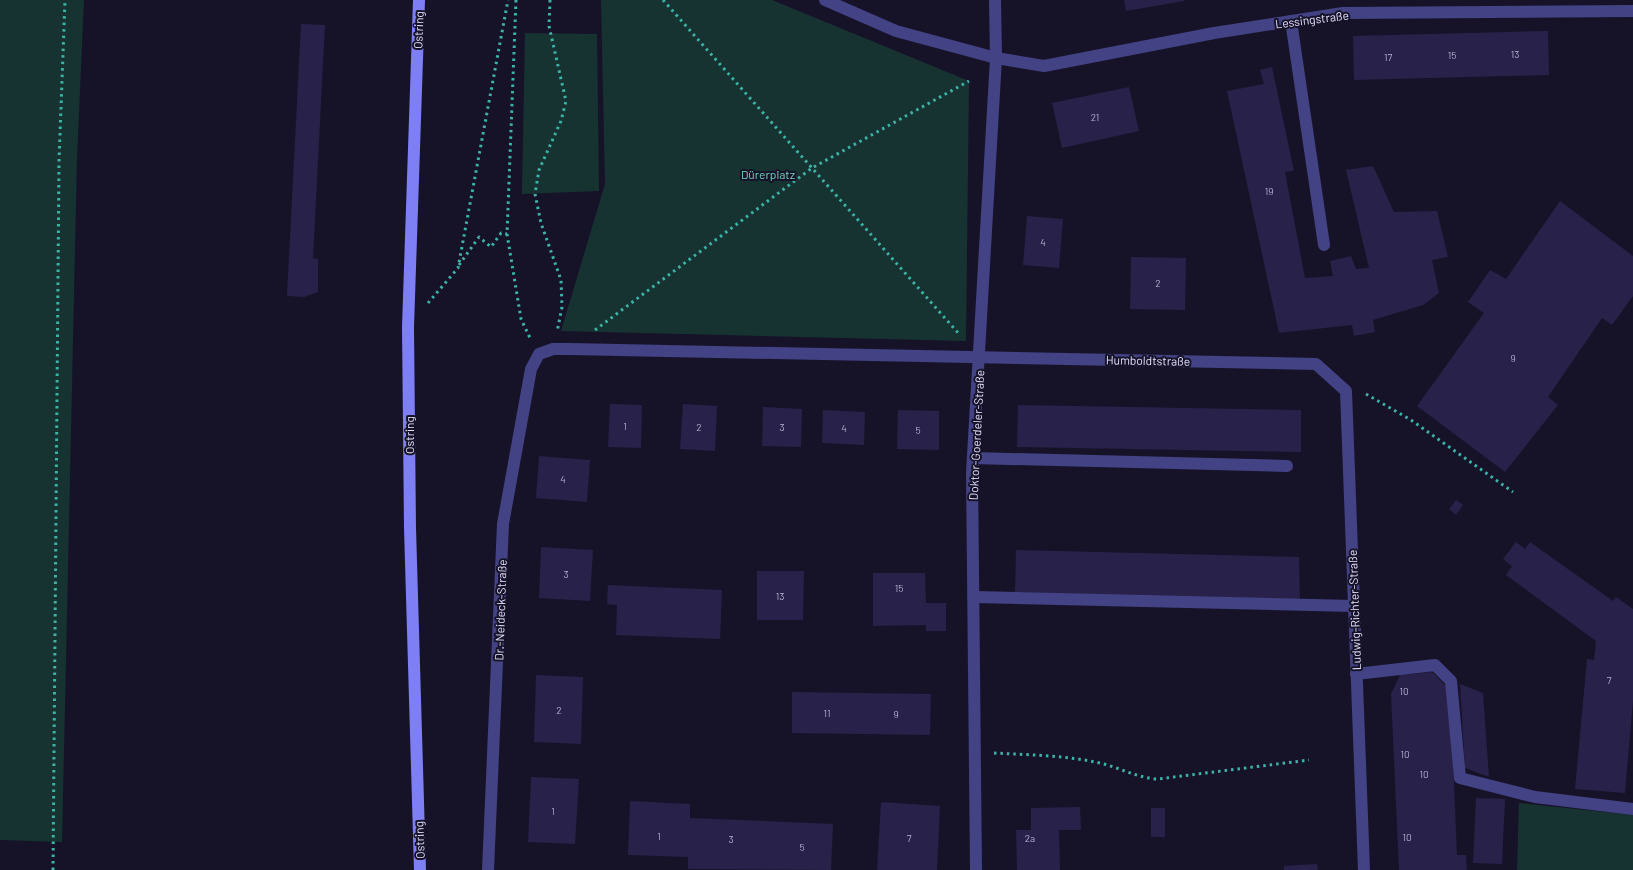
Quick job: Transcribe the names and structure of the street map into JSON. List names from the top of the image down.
{
  "streets": {
    "main road": ["Ostring"],
    "street": [
      "Lessingstraße",
      "Humboldtstraße",
      "Doktor-Goerdeler-Straße",
      "Dr.-Neideck-Straße",
      "Ludwig-Richter-Straße"
    ]
  },
  "crossings": [
    ["Lessingstraße", "Doktor-Goerdeler-Straße"],
    ["Humboldtstraße", "Doktor-Goerdeler-Straße"],
    ["Humboldtstraße", "Ludwig-Richter-Straße"]
  ],
  "parks": ["Dürerplatz"],
  "house_numbers": [
    "13",
    "15",
    "17",
    "21",
    "19",
    "4",
    "2",
    "9",
    "1",
    "2",
    "3",
    "4",
    "5",
    "4",
    "3",
    "15",
    "13",
    "7",
    "10",
    "2",
    "11",
    "9",
    "10",
    "10",
    "1",
    "1",
    "10",
    "7",
    "2a",
    "3",
    "5"
  ]
}
